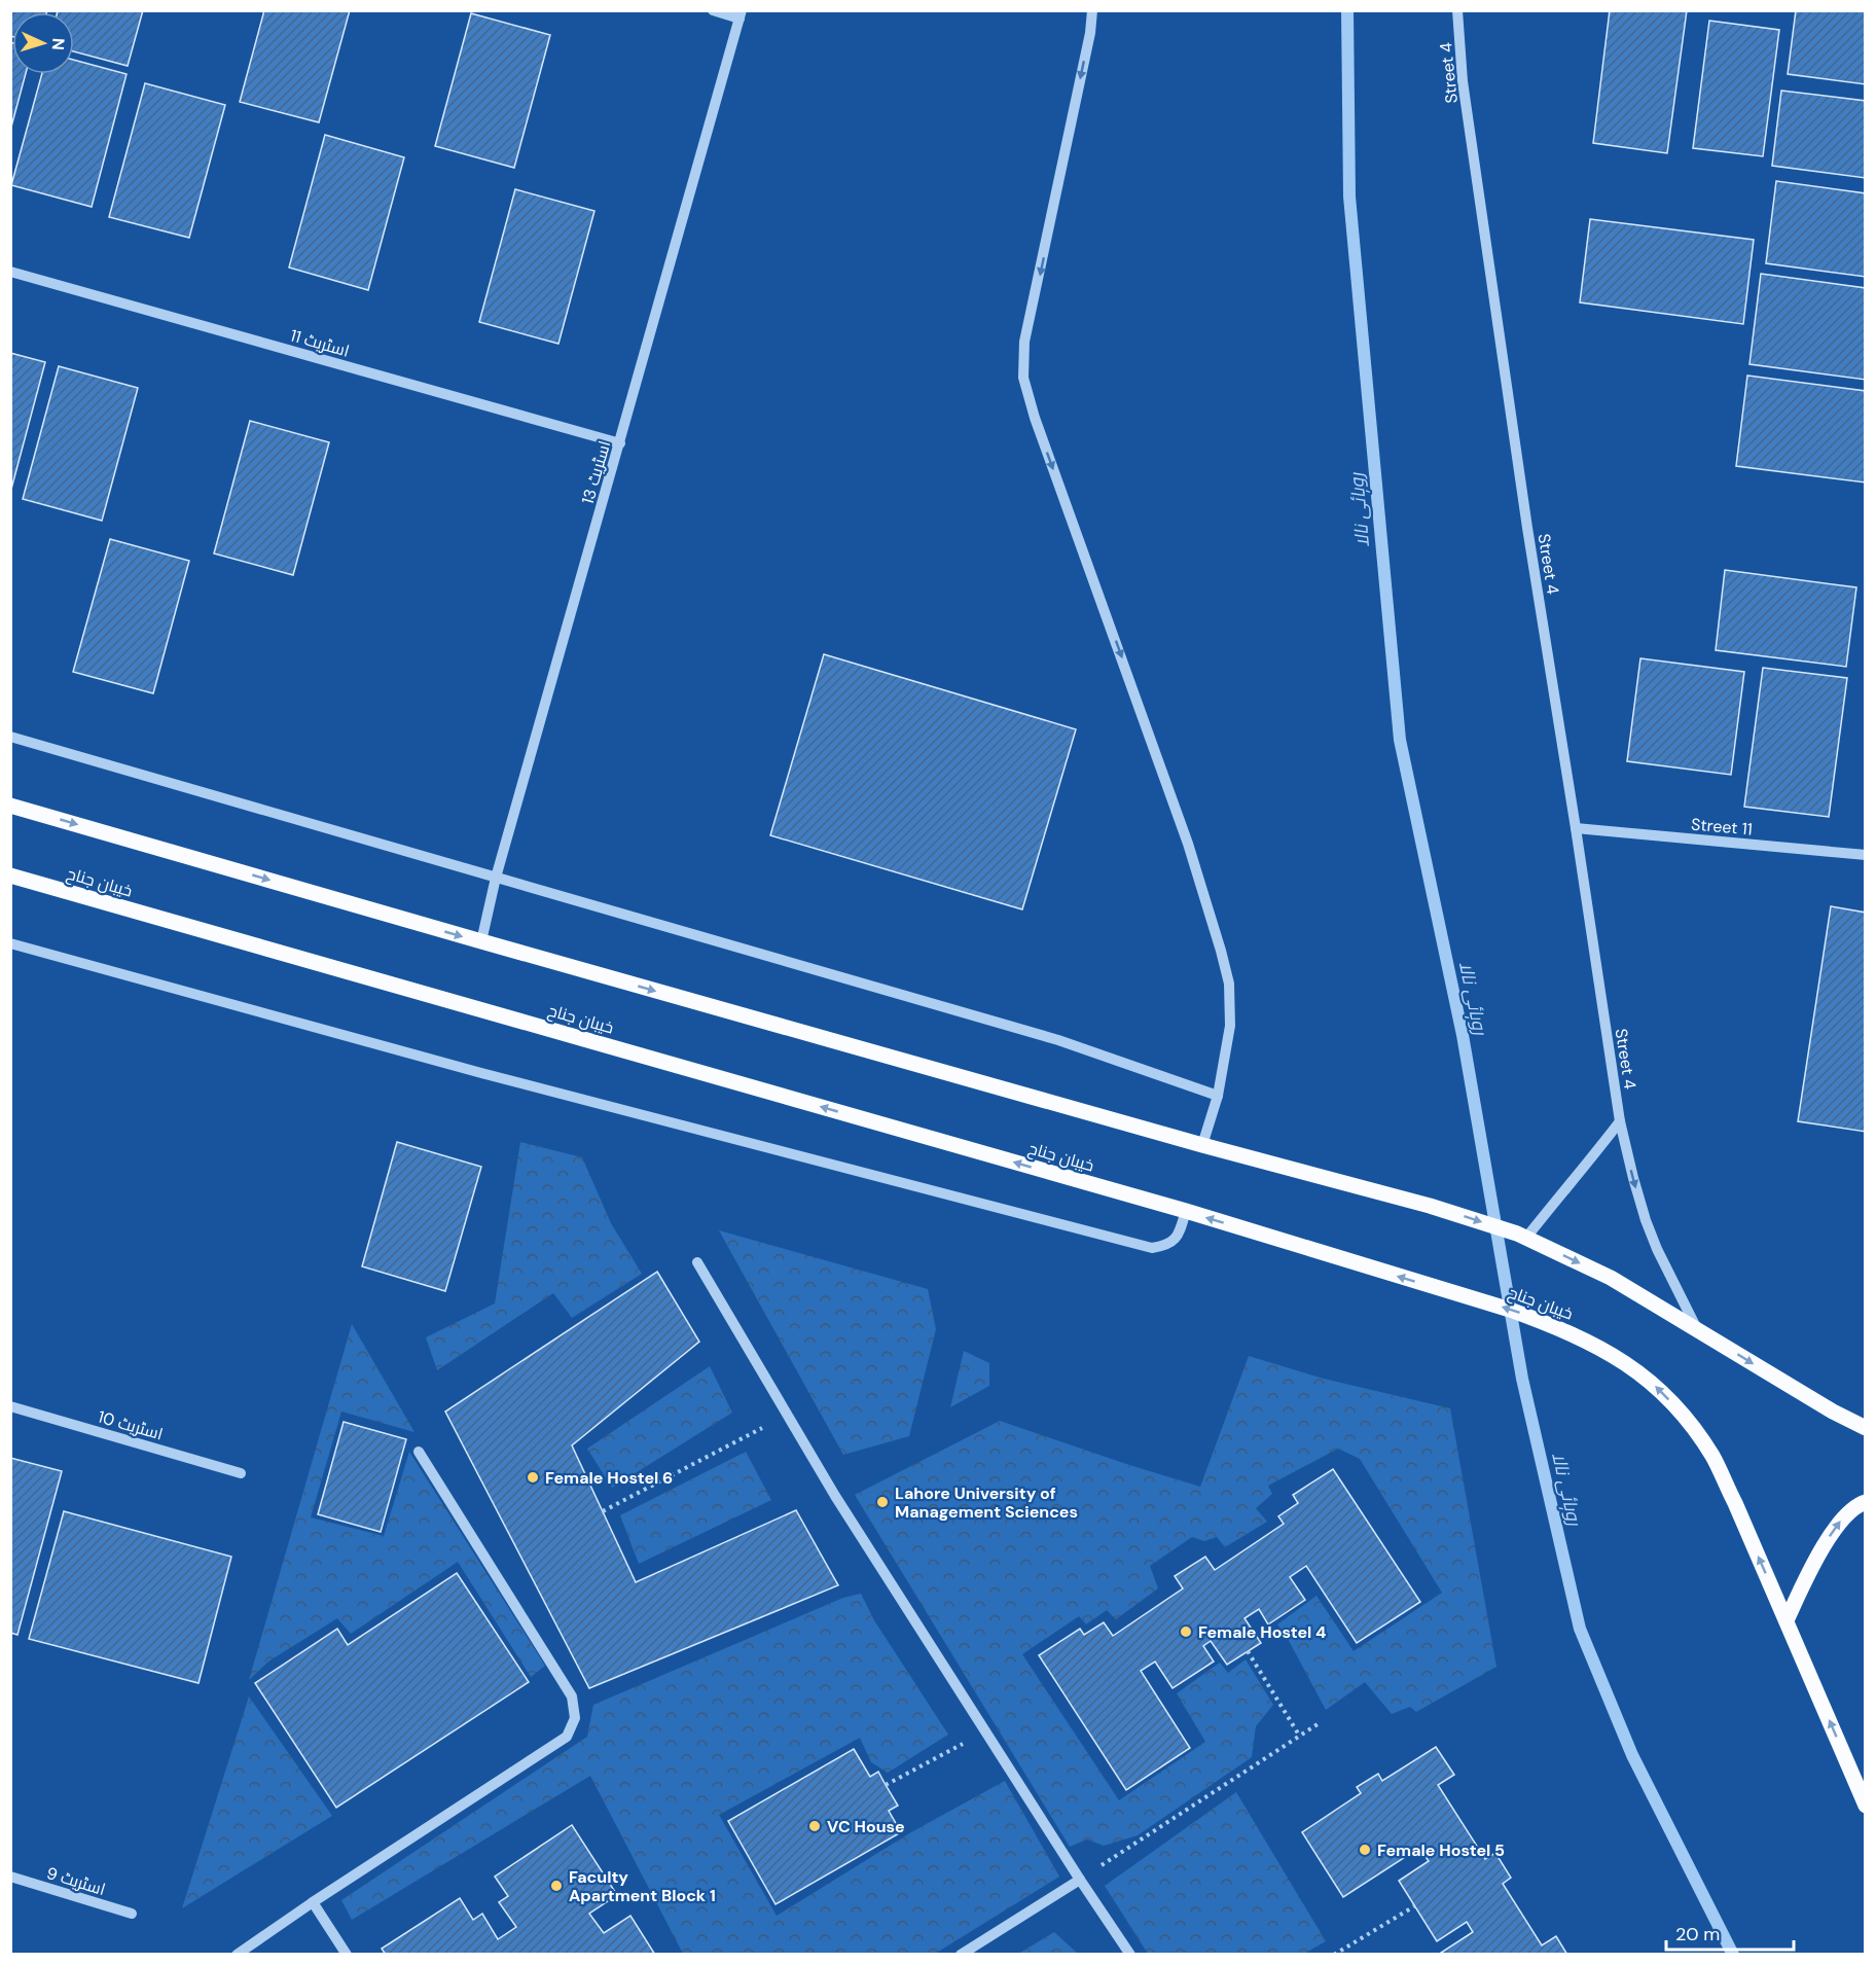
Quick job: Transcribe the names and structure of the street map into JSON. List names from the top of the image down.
{
  "streets": {
    "main road": ["خیبان جناح"],
    "street": [
      "Street 4",
      "اسٹریٹ 11",
      "اسٹریٹ 13",
      "Street 11",
      "اسٹریٹ 10",
      "اسٹریٹ 9"
    ]
  },
  "crossings": [
    ["Street 4", "Street 11"],
    ["اسٹریٹ 11", "اسٹریٹ 13"]
  ],
  "water": ["روہائی نالا"],
  "places": [
    "Female Hostel 6",
    "Lahore University of Management Sciences",
    "Female Hostel 4",
    "VC House",
    "Female Hostel 5",
    "Faculty Apartment Block 1"
  ],
  "scale_bar": "20 m",
  "north": "right"
}
